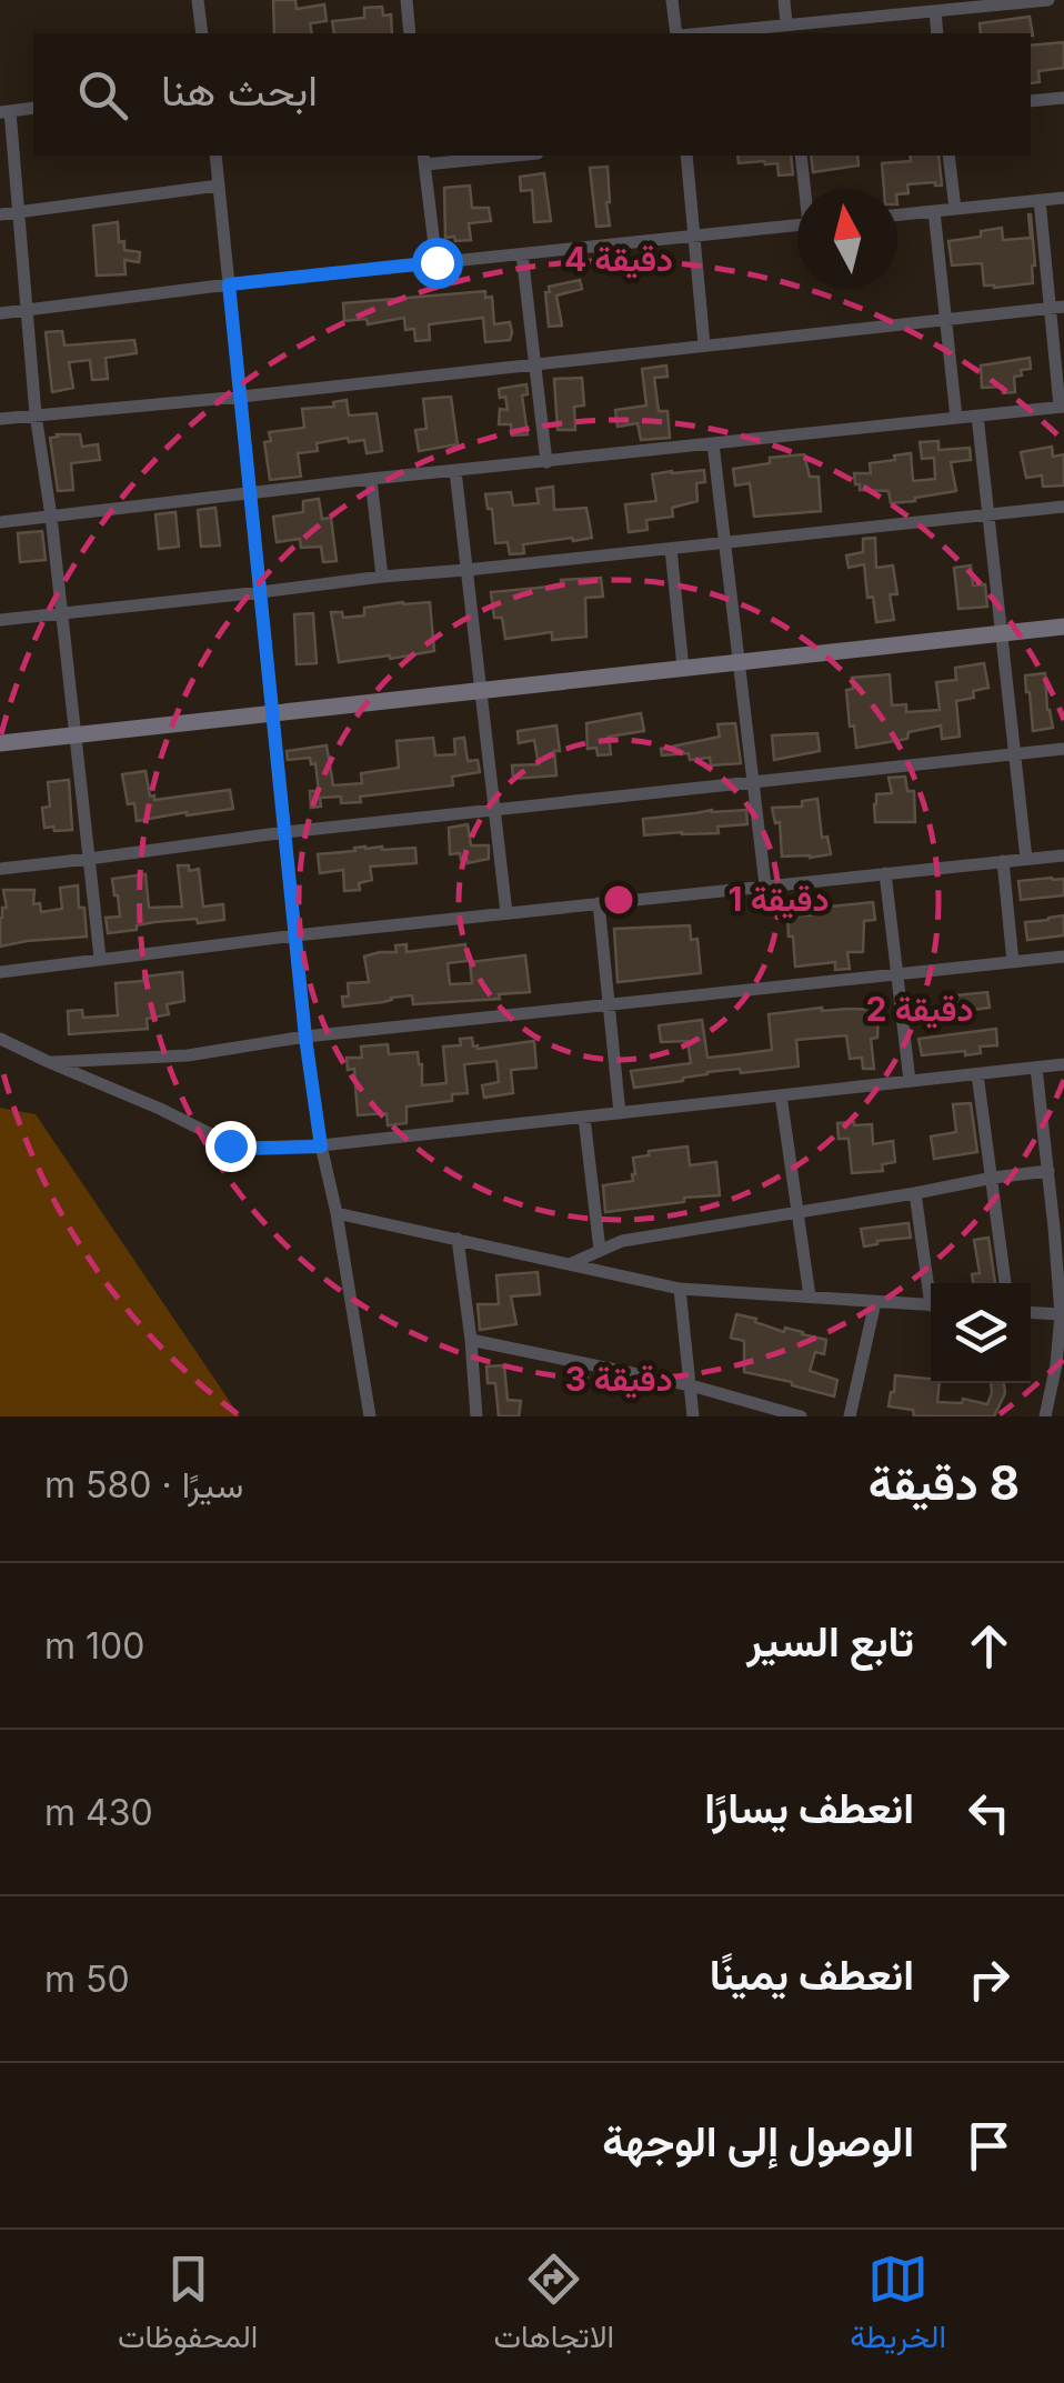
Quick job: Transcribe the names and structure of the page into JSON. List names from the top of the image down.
{
  "north": "top",
  "page": {
    "search": "ابحث هنا",
    "heading": ["8 دقيقة", "سيرًا · 580 m"],
    "list": [
      ["تابع السير", "100 m"],
      ["انعطف يسارًا", "430 m"],
      ["انعطف يمينًا", "50 m"],
      "الوصول إلى الوجهة"
    ],
    "nav": ["الخريطة", "الاتجاهات", "المحفوظات"]
  },
  "rings": [
    "4 دقيقة",
    "1 دقيقة",
    "2 دقيقة",
    "3 دقيقة"
  ]
}
